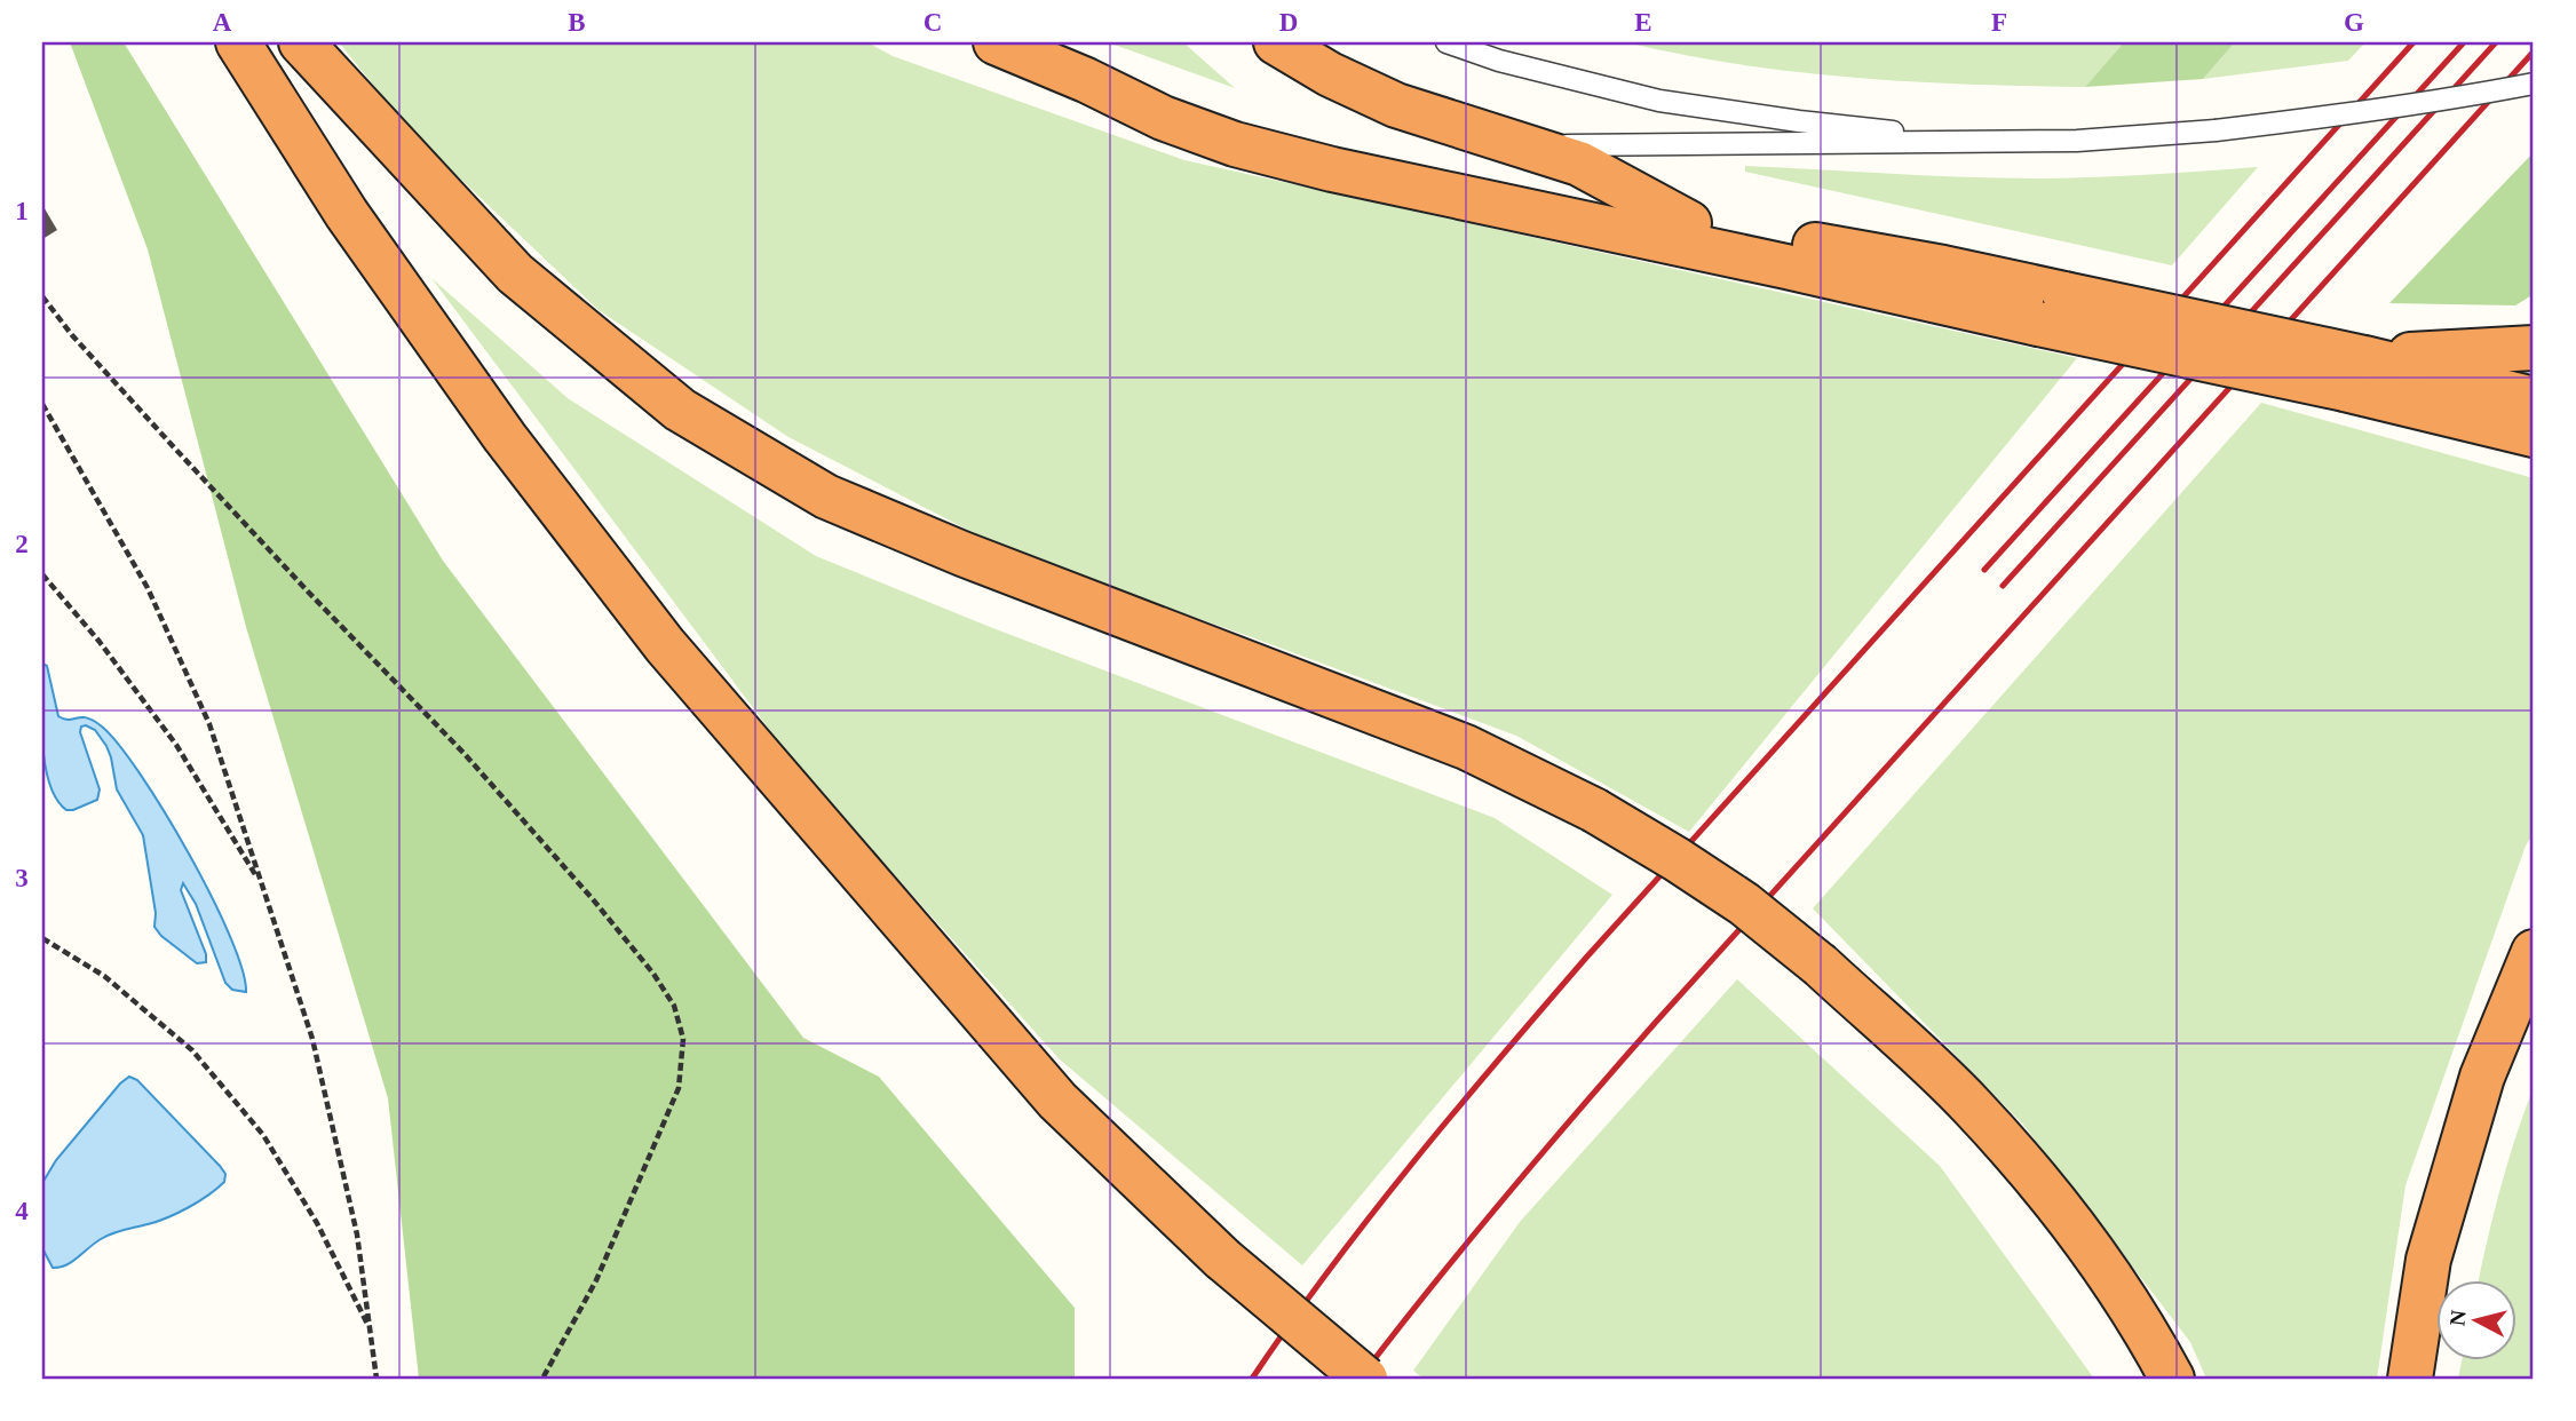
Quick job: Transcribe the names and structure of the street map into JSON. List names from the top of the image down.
{
  "north": "left",
  "grid": {
    "columns": [
      "A",
      "B",
      "C",
      "D",
      "E",
      "F",
      "G"
    ],
    "rows": [
      "1",
      "2",
      "3",
      "4"
    ]
  }
}
